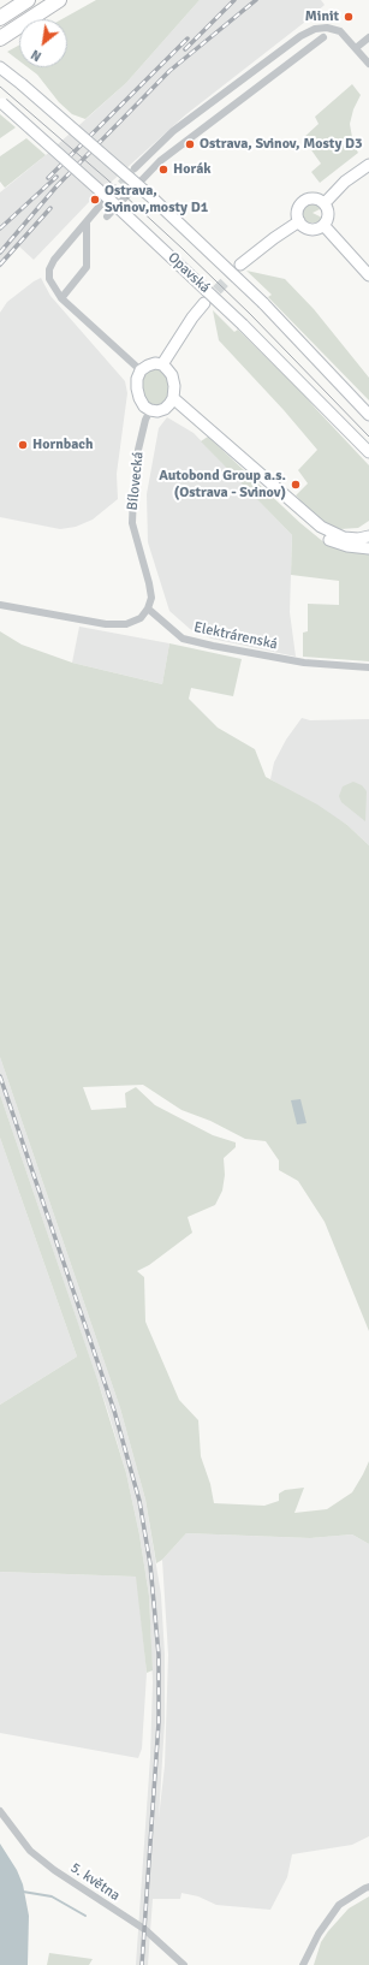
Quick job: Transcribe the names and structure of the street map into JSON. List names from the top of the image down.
{
  "streets": {
    "main road": ["Opavská"],
    "street": ["Bílovecká", "Elektrárenská", "5. května"]
  },
  "crossings": [
    ["Bílovecká", "Elektrárenská"]
  ],
  "places": [
    "Minit",
    "Ostrava, Svinov, Mosty D3",
    "Horák",
    "Ostrava, Svinov,mosty D1",
    "Hornbach",
    "Autobond Group a.s. (Ostrava - Svinov)"
  ],
  "north": "bottom left"
}
